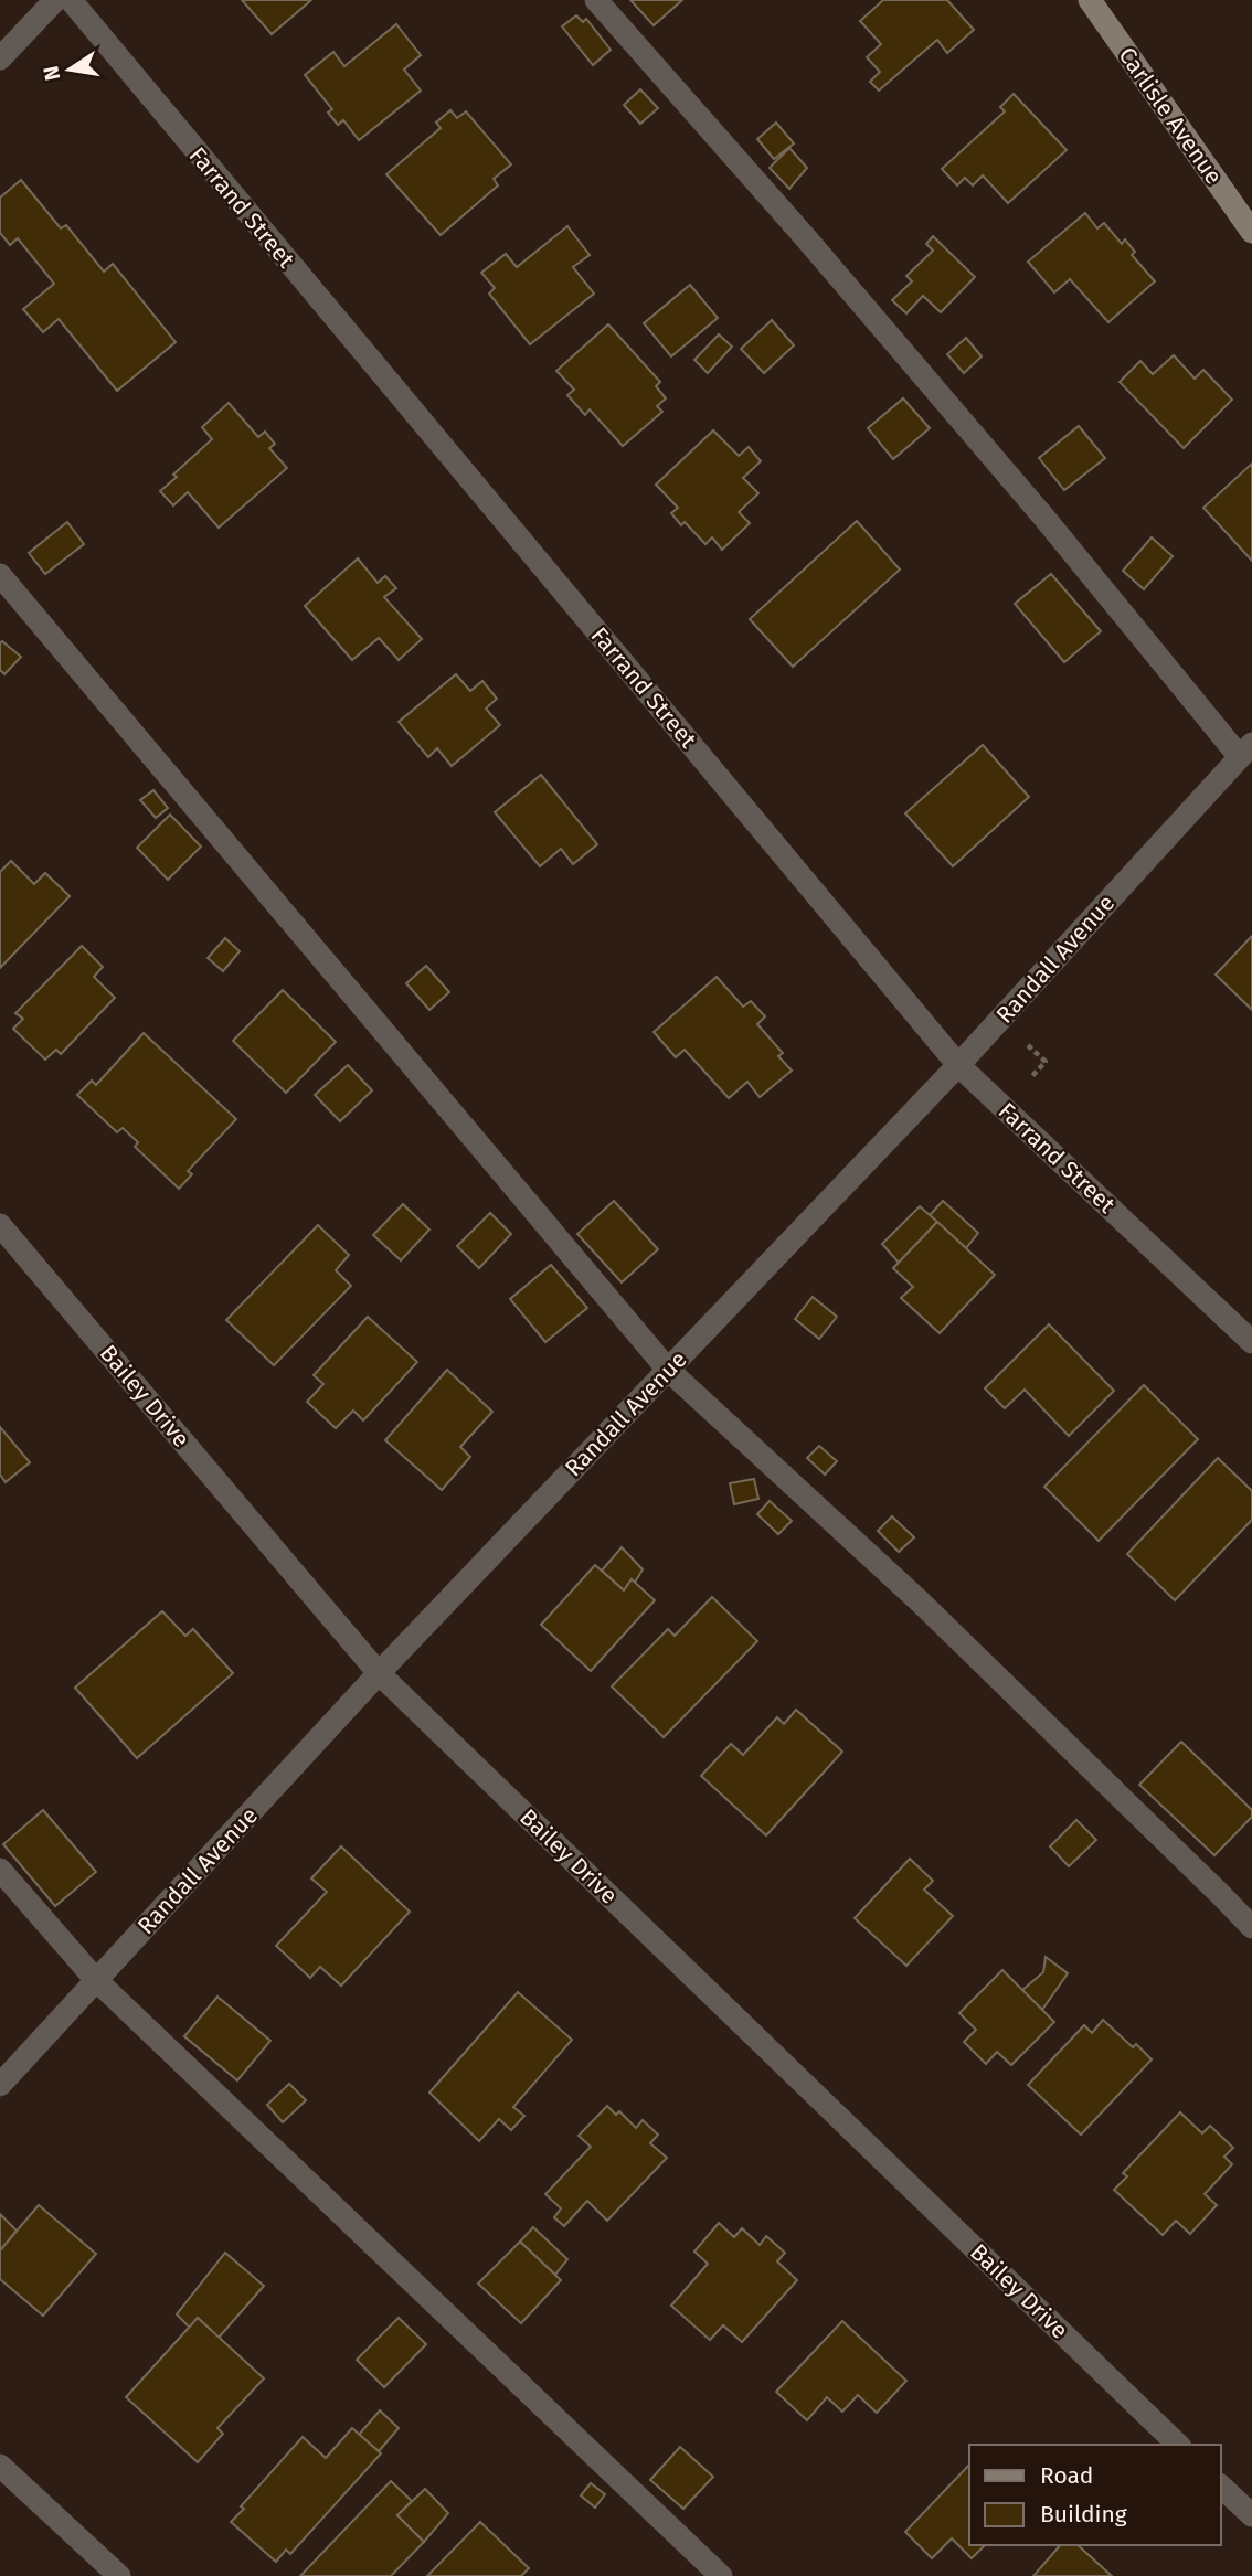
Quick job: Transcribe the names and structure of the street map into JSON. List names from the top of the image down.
{
  "streets": {
    "street": [
      "Carlisle Avenue",
      "Farrand Street",
      "Randall Avenue",
      "Bailey Drive"
    ]
  },
  "crossings": [
    ["Farrand Street", "Randall Avenue"],
    ["Randall Avenue", "Bailey Drive"]
  ],
  "legend": ["Road", "Building"],
  "north": "left"
}
